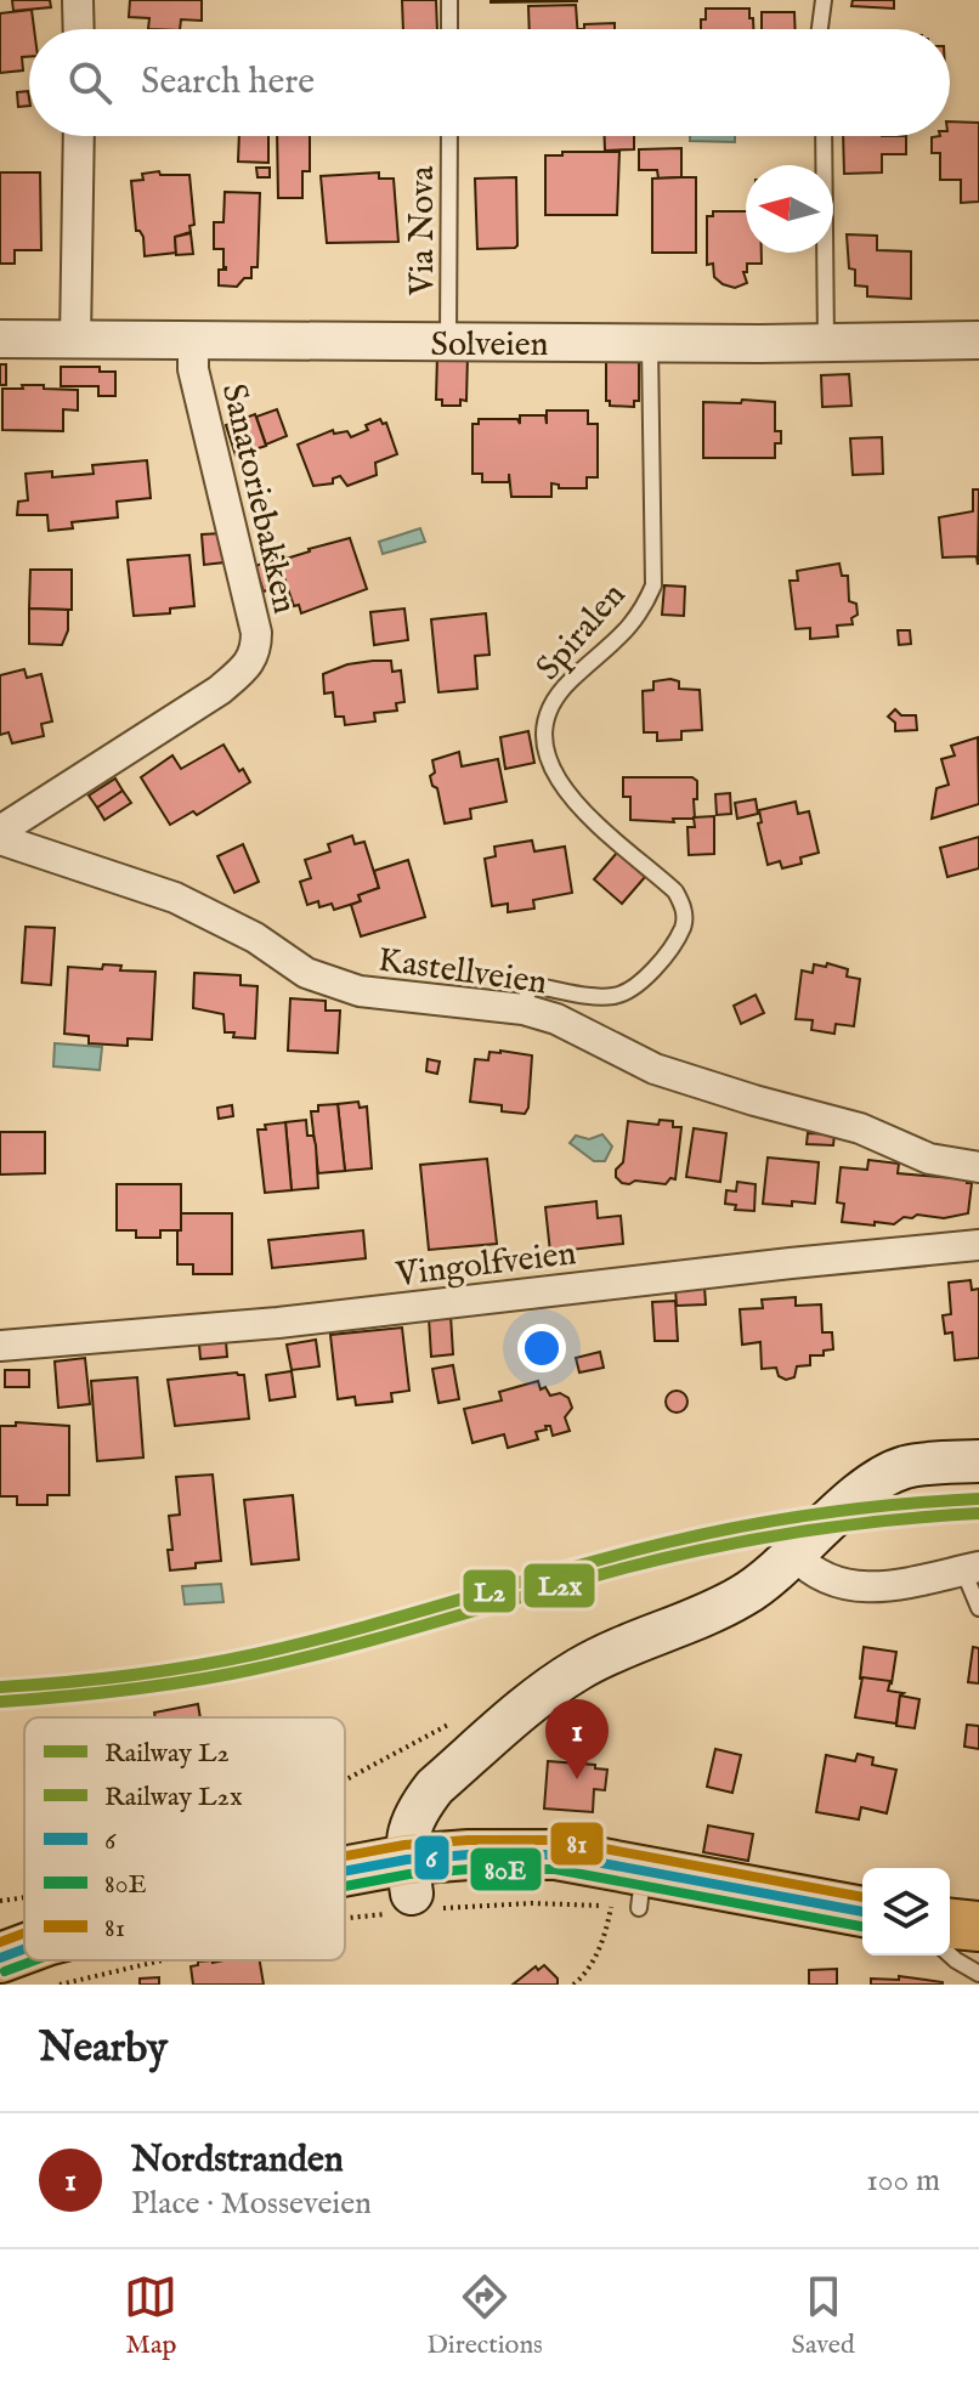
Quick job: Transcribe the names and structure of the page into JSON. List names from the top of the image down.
{
  "streets": {
    "street": [
      "Solveien",
      "Sanatoriebakken",
      "Kastellveien",
      "Vingolfveien"
    ],
    "lane": ["Via Nova", "Spiralen"]
  },
  "crossings": [
    ["Via Nova", "Solveien"],
    ["Solveien", "Sanatoriebakken"],
    ["Solveien", "Spiralen"],
    ["Spiralen", "Kastellveien"]
  ],
  "lines": [
    "rail line L2",
    "rail line L2x",
    "transit line 81",
    "transit line 6",
    "transit line 80E"
  ],
  "legend": [
    "Railway L2",
    "Railway L2x",
    "6",
    "80E",
    "81"
  ],
  "north": "left",
  "page": {
    "search": "Search here",
    "pins": "1",
    "heading": "Nearby",
    "list": [
      {
        "mark": "1",
        "name": "Nordstranden",
        "note": "Place · Mosseveien",
        "value": "100 m"
      }
    ],
    "nav": ["Map", "Directions", "Saved"]
  }
}
